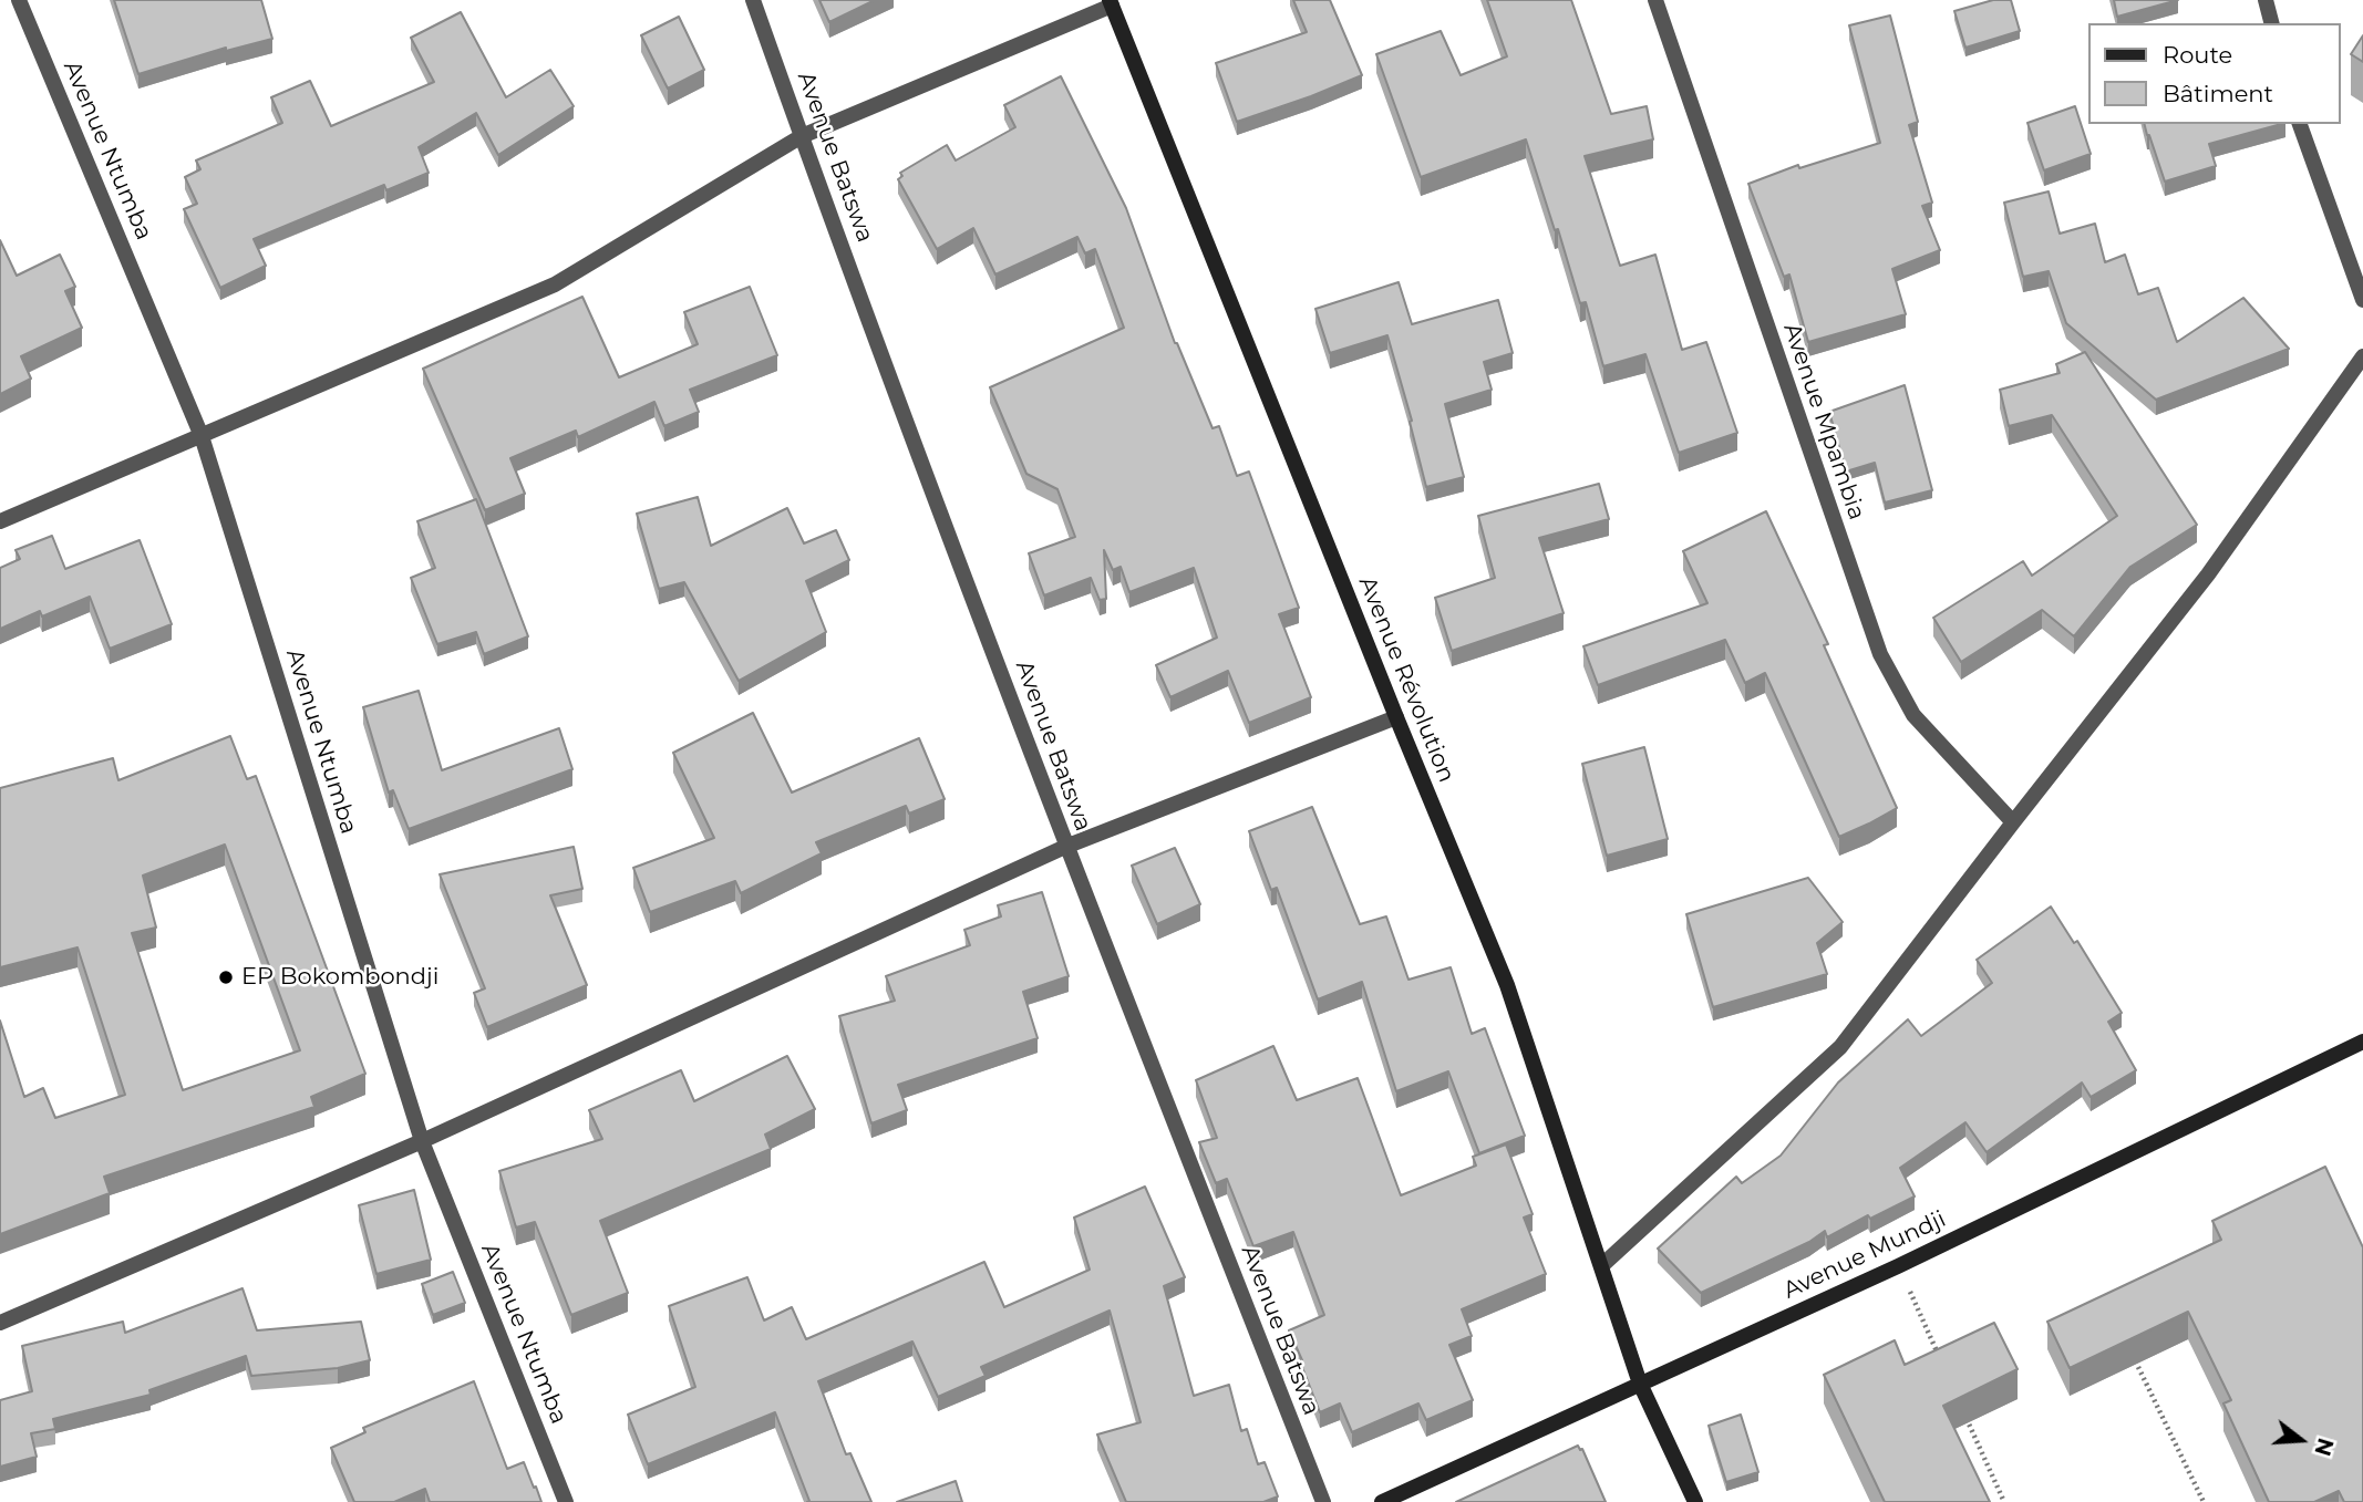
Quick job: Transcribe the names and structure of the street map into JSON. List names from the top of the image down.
{
  "streets": {
    "street": [
      "Avenue Ntumba",
      "Avenue Batswa",
      "Avenue Mpambia",
      "Avenue Révolution",
      "Avenue Mundji"
    ]
  },
  "crossings": [
    ["Avenue Révolution", "Avenue Mundji"]
  ],
  "places": ["EP Bokombondji"],
  "legend": ["Route", "Bâtiment"],
  "north": "right"
}
